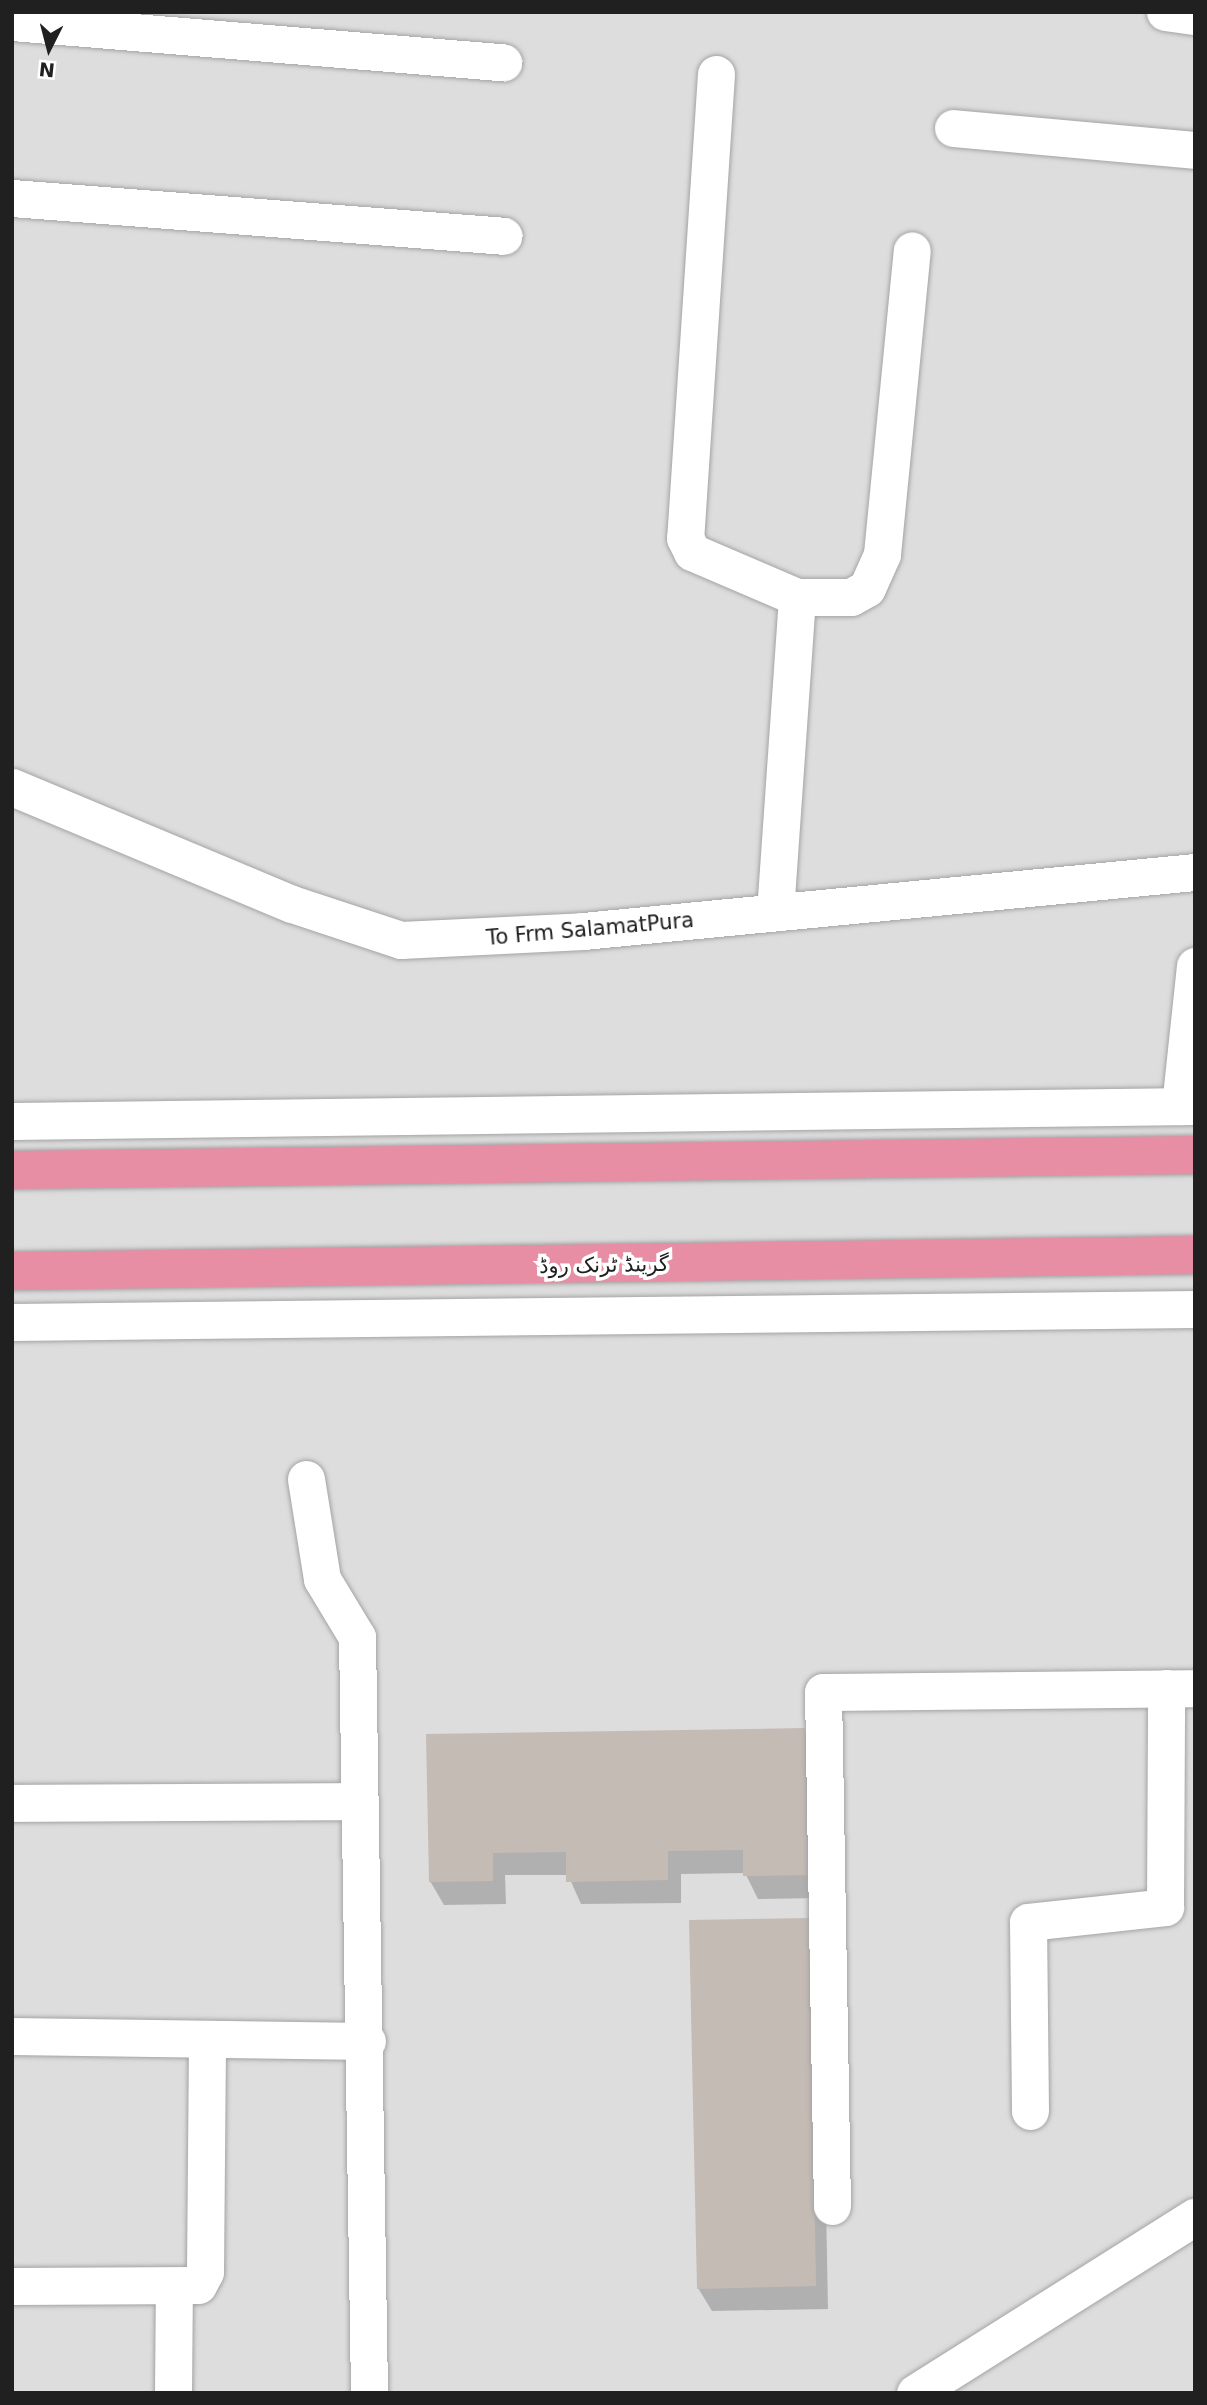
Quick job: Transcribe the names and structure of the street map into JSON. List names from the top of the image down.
{
  "streets": {
    "highway": ["گرینڈ ٹرنک روڈ"],
    "street": ["To Frm SalamatPura"]
  },
  "north": "bottom"
}
